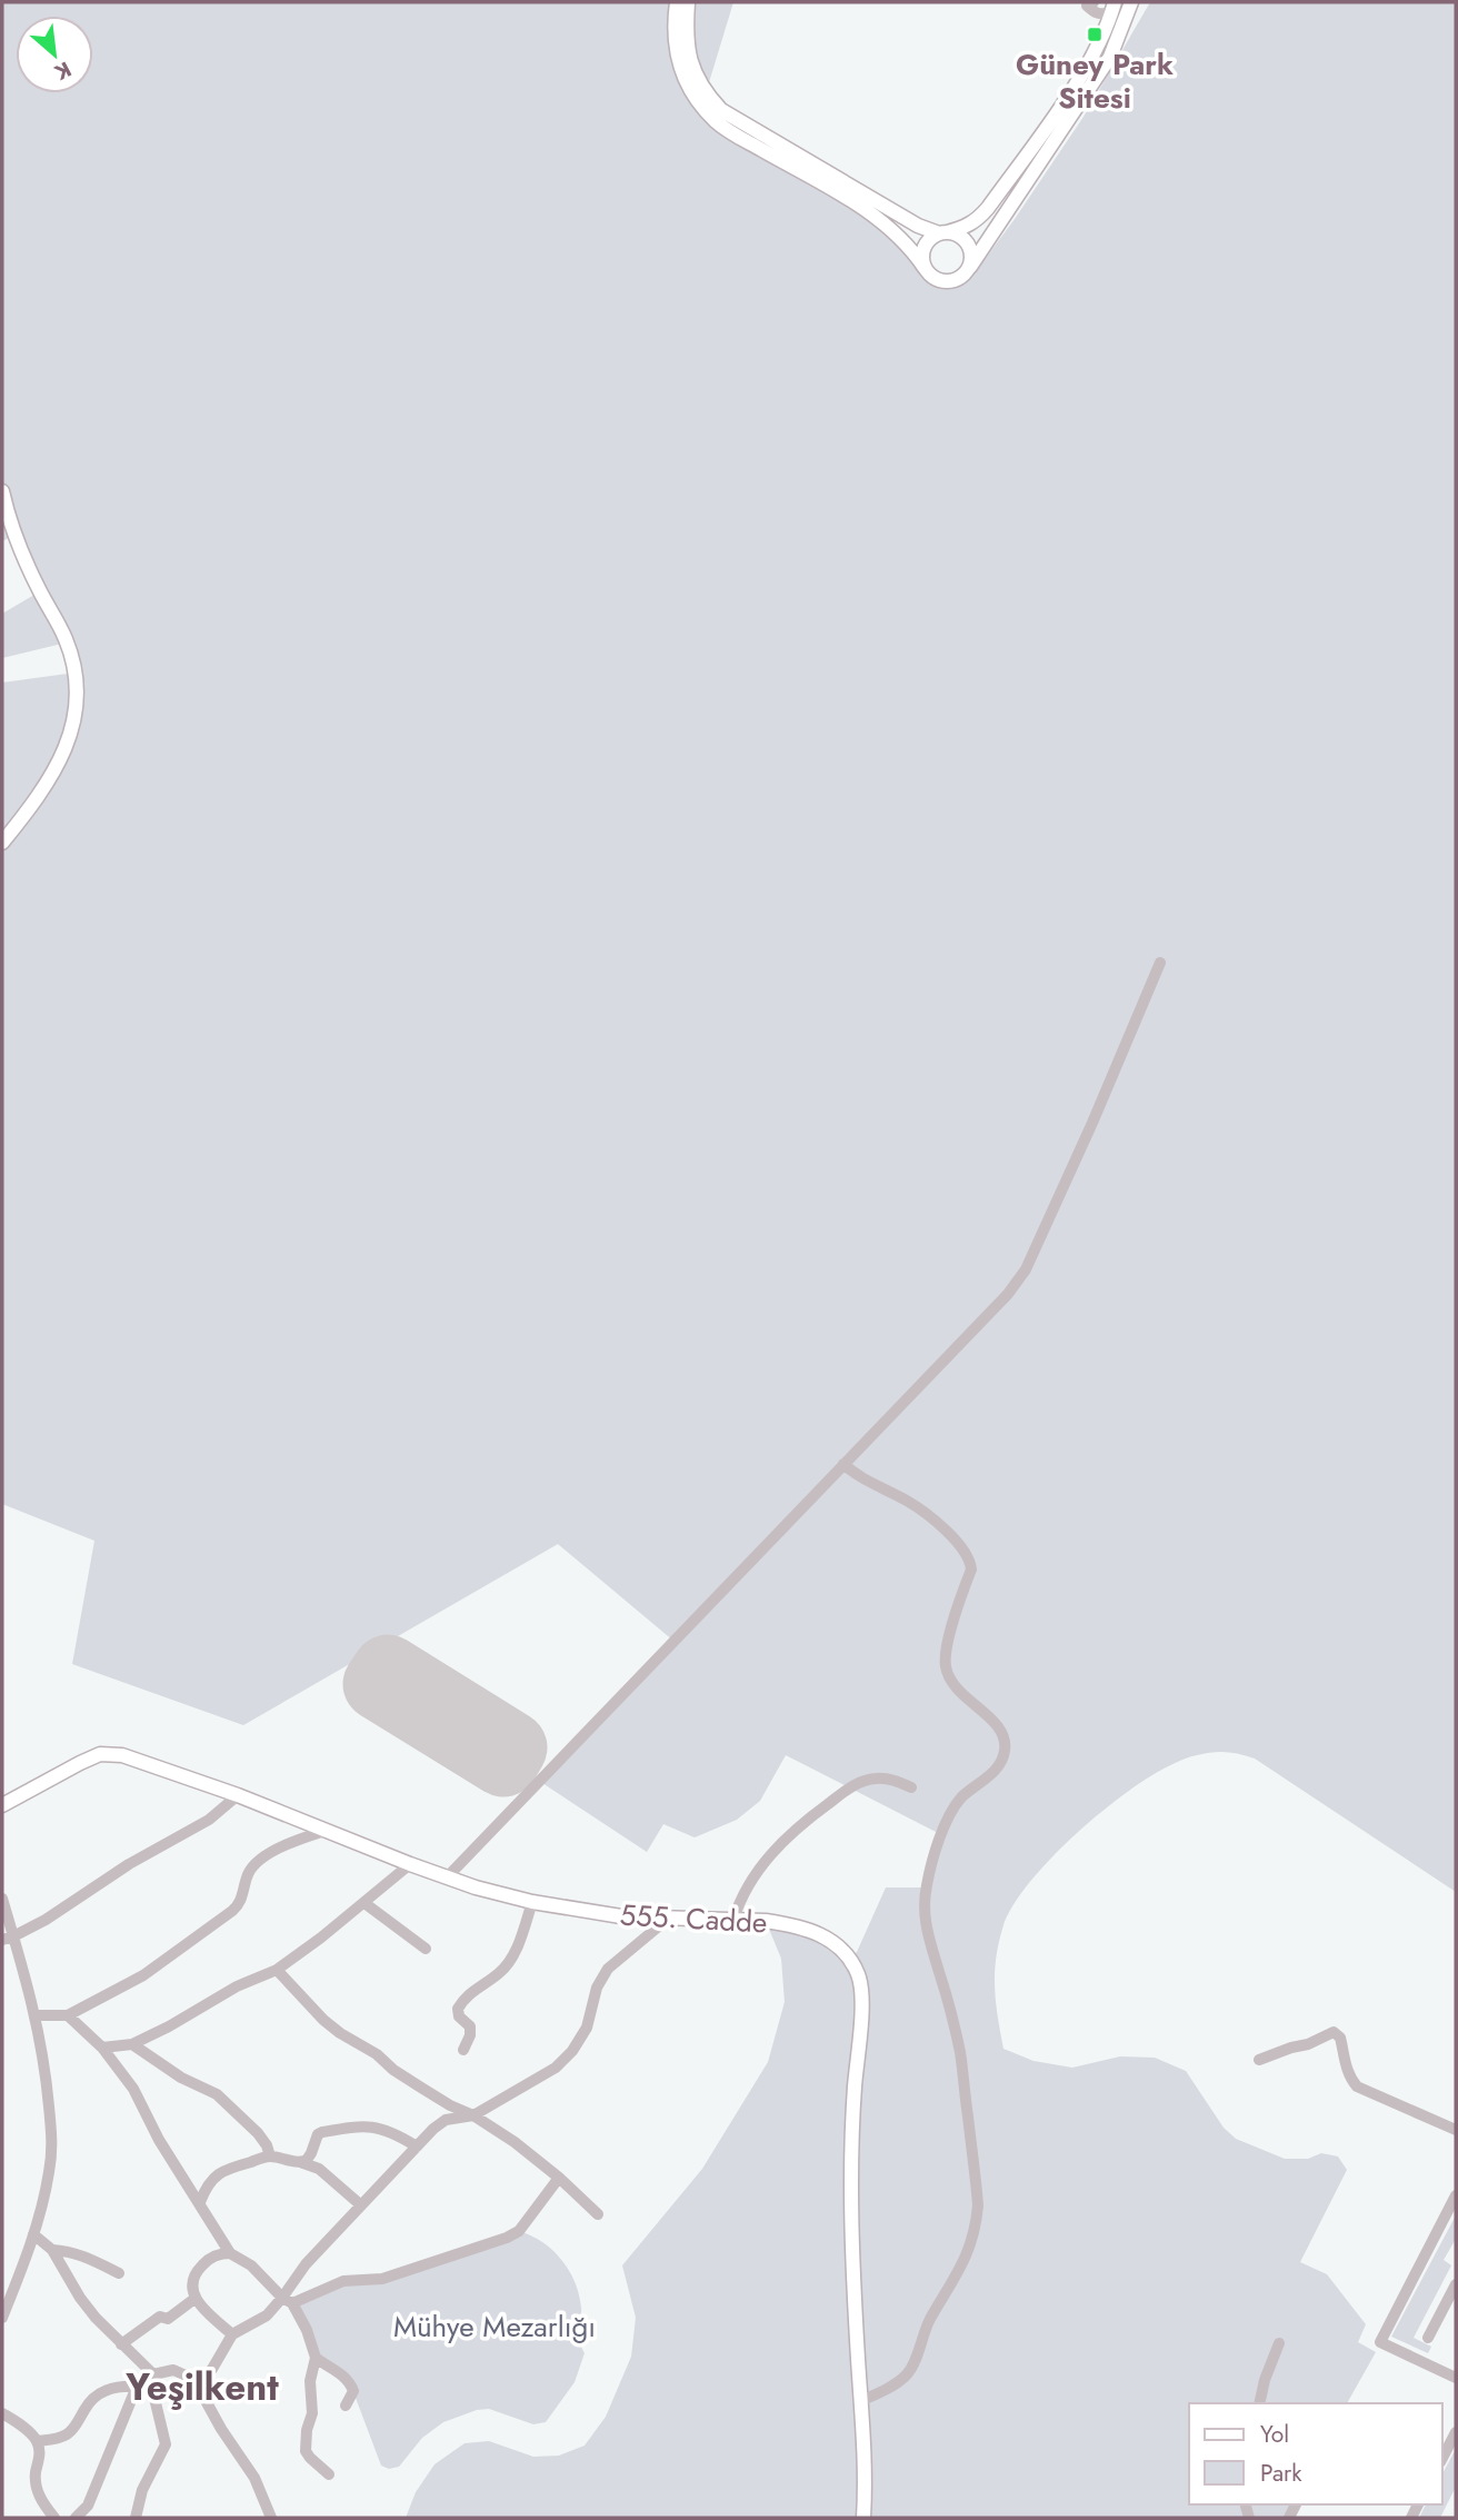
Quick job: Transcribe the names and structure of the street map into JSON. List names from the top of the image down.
{
  "streets": {
    "street": ["555. Cadde"]
  },
  "districts": ["Yeşilkent"],
  "parks": ["Mühye Mezarlığı"],
  "places": {
    "transit": ["Güney Park Sitesi"]
  },
  "legend": ["Yol", "Park"],
  "north": "bottom right"
}
